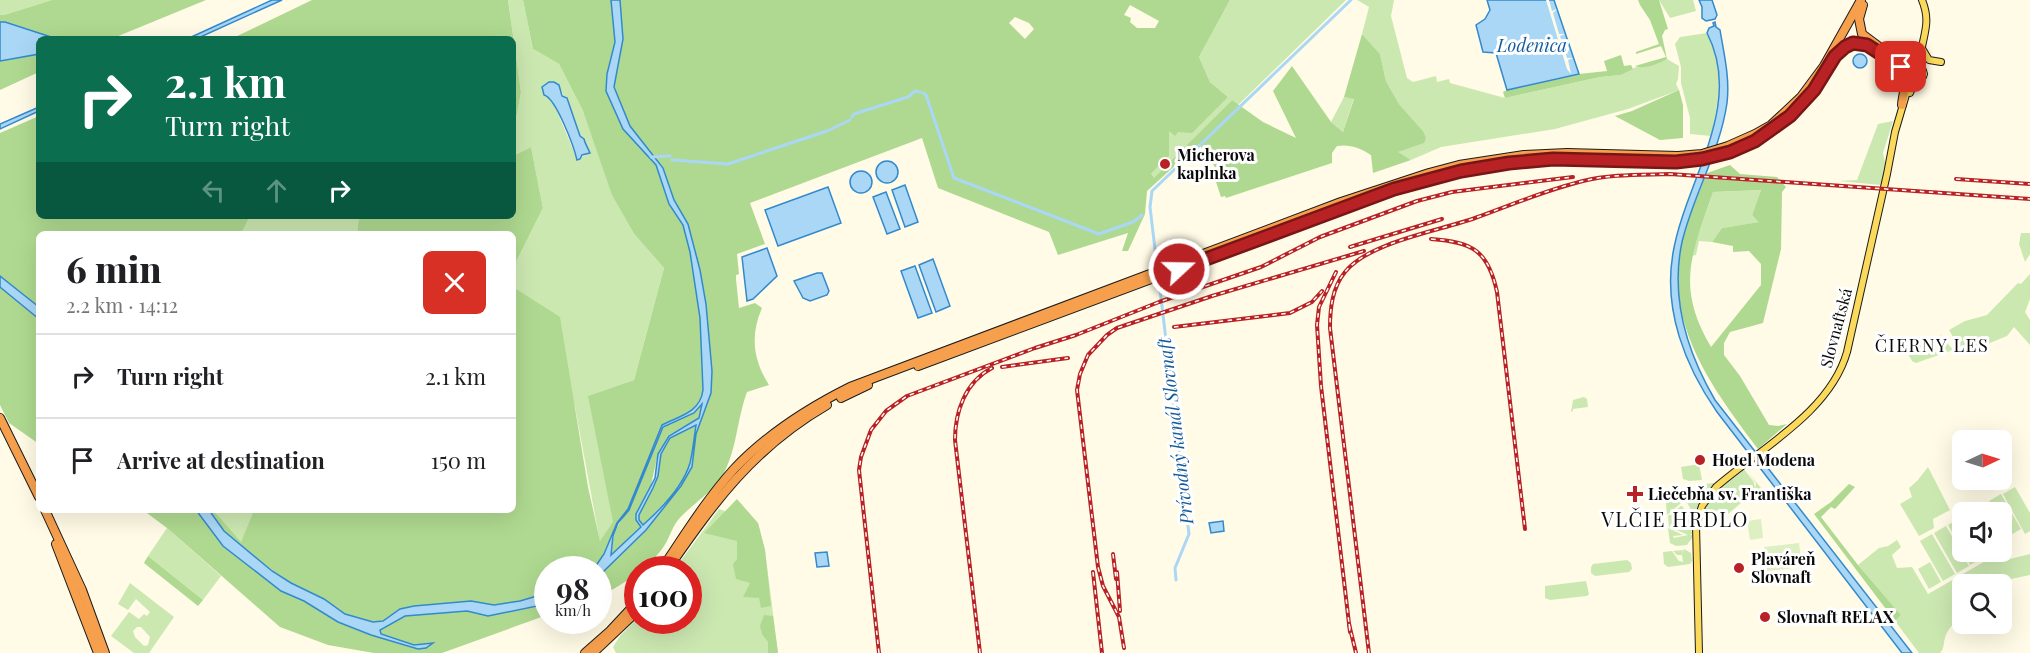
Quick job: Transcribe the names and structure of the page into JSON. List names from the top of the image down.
{
  "streets": {
    "main road": ["Slovnaftská"]
  },
  "districts": ["ČIERNY LES", "VLČIE HRDLO"],
  "water": ["Lodenica", "Prívodný kanál Slovnaft"],
  "places": {
    "other": [
      "Micherova kaplnka",
      "Hotel Modena",
      "Plaváreň Slovnaft",
      "Slovnaft RELAX"
    ],
    "health": ["Liečebňa sv. Františka"]
  },
  "north": "right",
  "page": {
    "turn": ["2.1 km", "Turn right"],
    "heading": ["6 min", "2.2 km · 14:12"],
    "list": [
      {
        "name": "Turn right",
        "value": "2.1 km"
      },
      {
        "name": "Arrive at destination",
        "value": "150 m"
      }
    ],
    "speed": "98 km/h",
    "limit": "100"
  }
}
